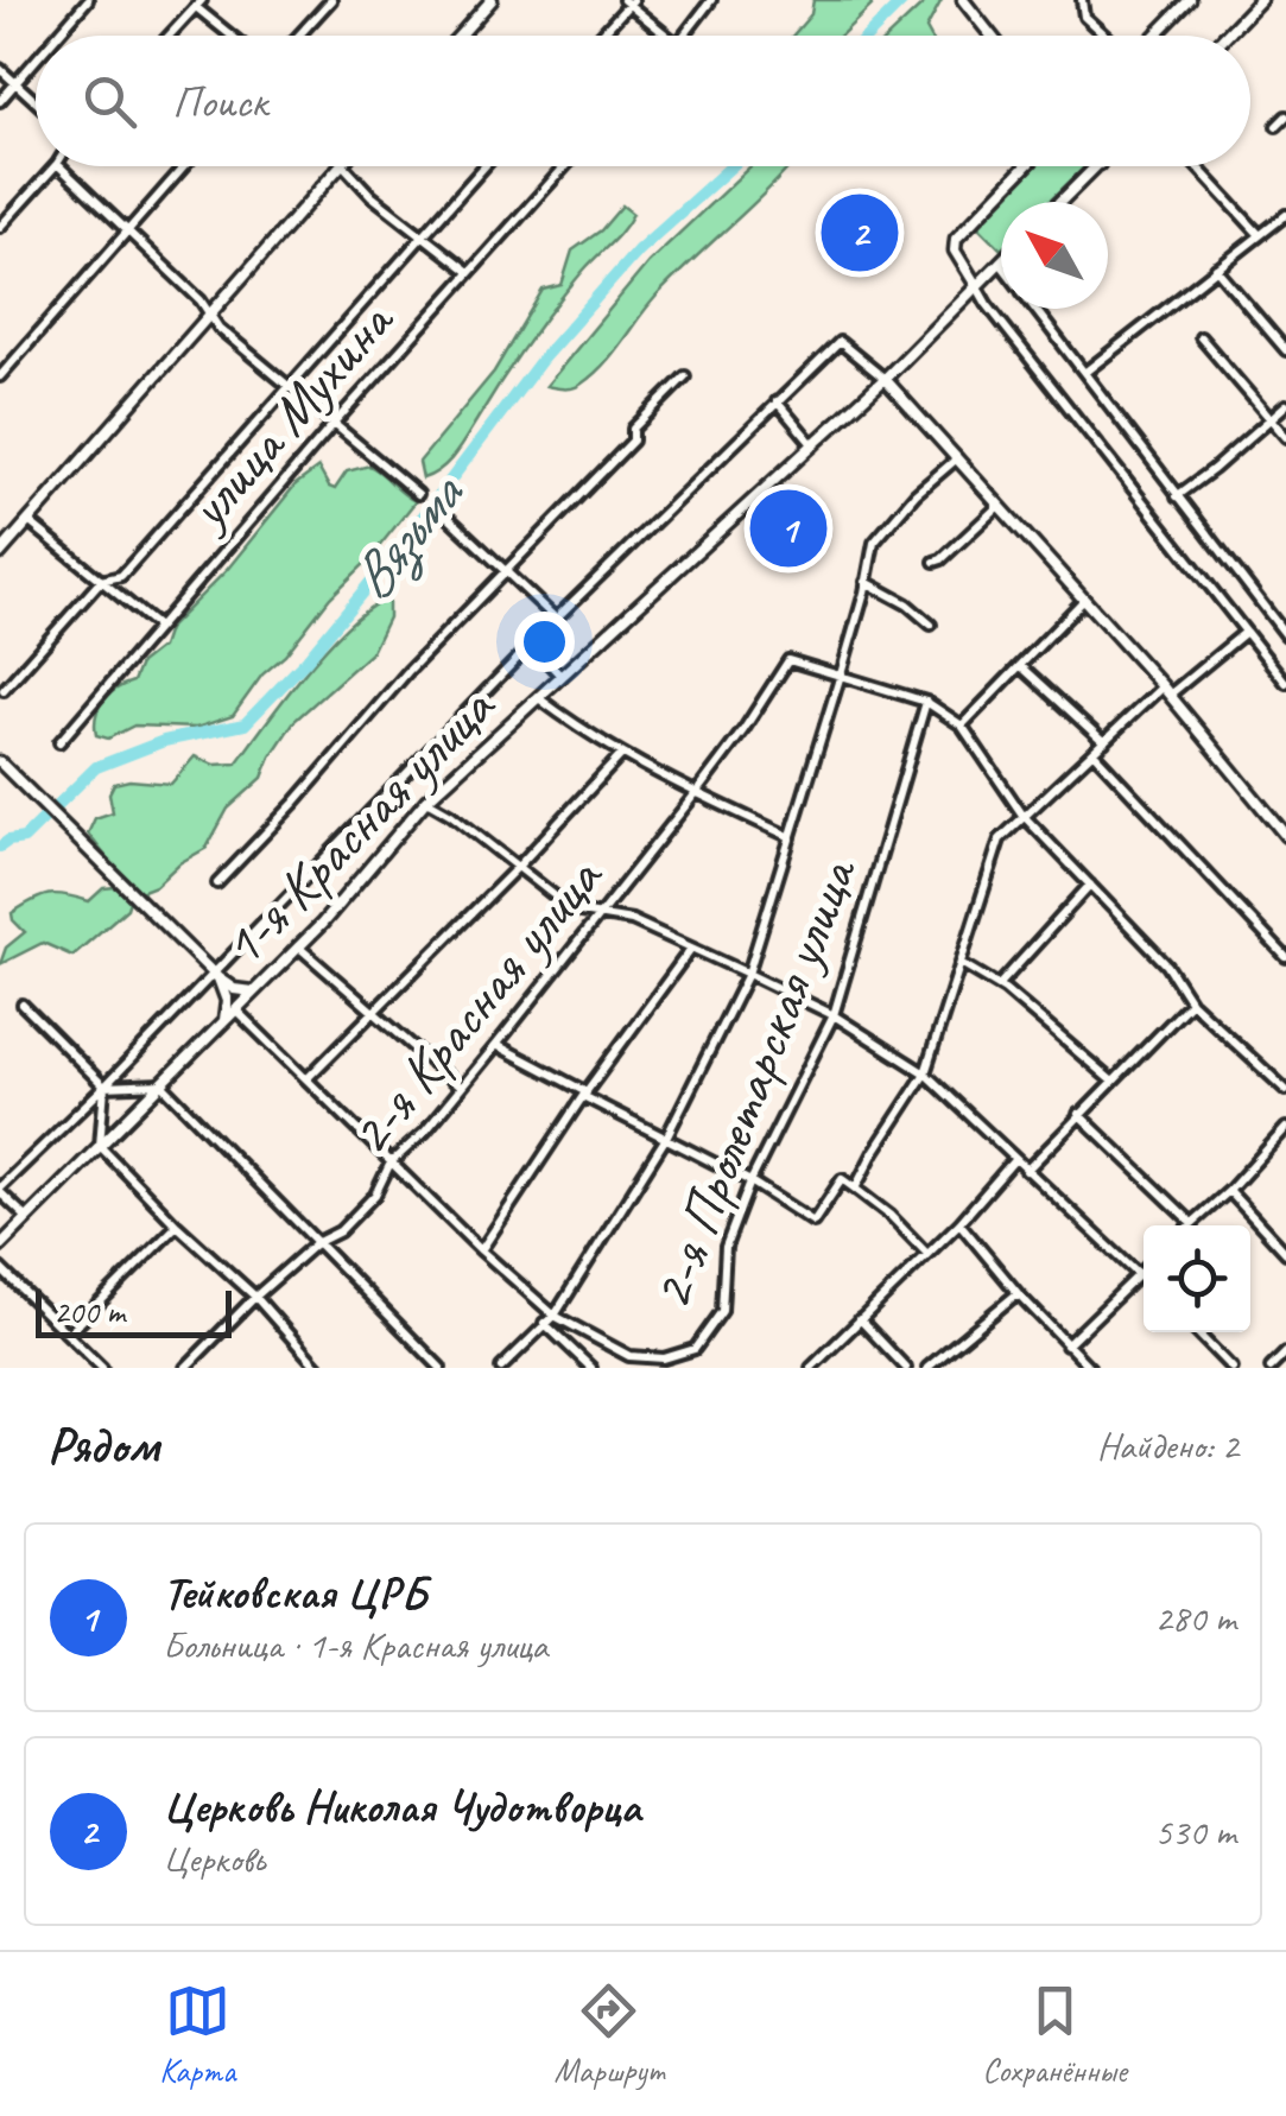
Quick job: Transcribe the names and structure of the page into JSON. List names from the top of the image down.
{
  "streets": {
    "main road": ["1-я Красная улица"],
    "street": ["улица Мухина", "2-я Красная улица", "2-я Пролетарская улица"]
  },
  "crossings": [
    ["1-я Красная улица", "2-я Пролетарская улица"],
    ["2-я Красная улица", "2-я Пролетарская улица"]
  ],
  "water": ["Вязьма"],
  "scale_bar": "200 m",
  "north": "top left",
  "page": {
    "search": "Поиск",
    "pins": ["2", "1"],
    "scale": "200 m",
    "heading": ["Рядом", "Найдено: 2"],
    "list": [
      {
        "mark": "1",
        "name": "Тейковская ЦРБ",
        "note": "Больница · 1-я Красная улица",
        "value": "280 m"
      },
      {
        "mark": "2",
        "name": "Церковь Николая Чудотворца",
        "note": "Церковь",
        "value": "530 m"
      }
    ],
    "nav": ["Карта", "Маршрут", "Сохранённые"]
  }
}
